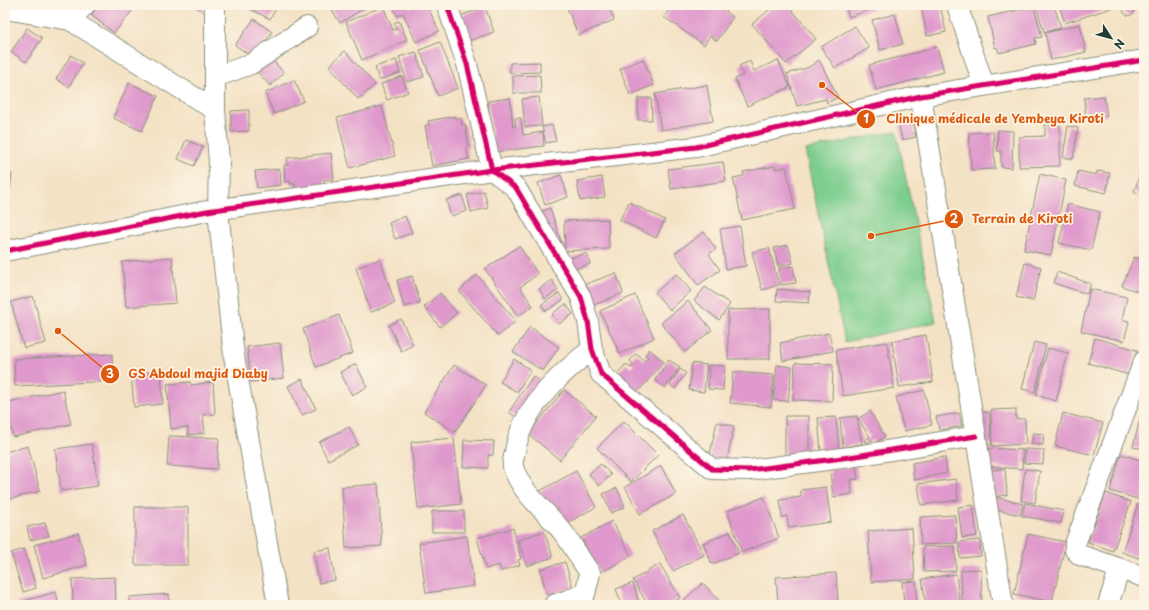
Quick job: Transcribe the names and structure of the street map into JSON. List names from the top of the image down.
{
  "places": ["Clinique médicale de Yembeya Kiroti", "Terrain de Kiroti", "GS Abdoul majid Diaby"],
  "north": "bottom right"
}
